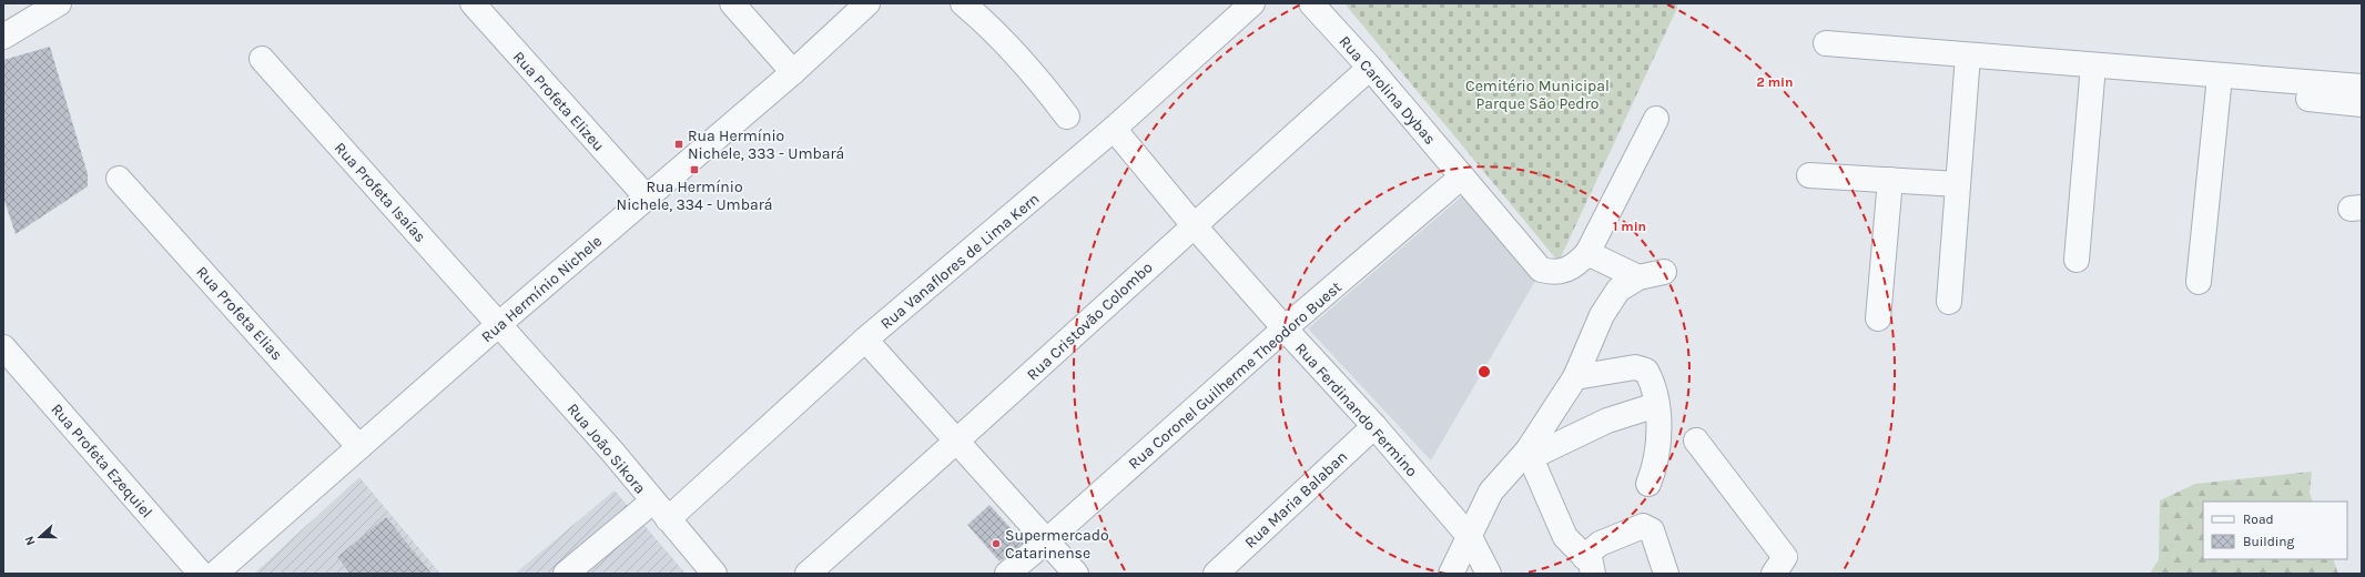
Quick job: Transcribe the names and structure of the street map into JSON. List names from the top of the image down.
{
  "streets": {
    "street": [
      "Rua Carolina Dybas",
      "Rua Profeta Elizeu",
      "Rua Profeta Isaías",
      "Rua Vanaflores de Lima Kern",
      "Rua Hermínio Nichele",
      "Rua Profeta Elias",
      "Rua Cristovão Colombo",
      "Rua Coronel Guilherme Theodoro Buest",
      "Rua Ferdinando Fermino",
      "Rua João Sikora",
      "Rua Profeta Ezequiel",
      "Rua Maria Balaban"
    ]
  },
  "crossings": [
    ["Rua Carolina Dybas", "Rua Cristovão Colombo"],
    ["Rua Carolina Dybas", "Rua Coronel Guilherme Theodoro Buest"],
    ["Rua Profeta Elizeu", "Rua Hermínio Nichele"],
    ["Rua Profeta Isaías", "Rua Hermínio Nichele"],
    ["Rua Profeta Isaías", "Rua João Sikora"],
    ["Rua Vanaflores de Lima Kern", "Rua Ferdinando Fermino"],
    ["Rua Vanaflores de Lima Kern", "Rua João Sikora"],
    ["Rua Hermínio Nichele", "Rua Profeta Elias"],
    ["Rua Hermínio Nichele", "Rua João Sikora"],
    ["Rua Cristovão Colombo", "Rua Ferdinando Fermino"],
    ["Rua Coronel Guilherme Theodoro Buest", "Rua Ferdinando Fermino"],
    ["Rua Ferdinando Fermino", "Rua Maria Balaban"]
  ],
  "parks": ["Cemitério Municipal Parque São Pedro"],
  "places": {
    "transit": ["Rua Hermínio Nichele, 333 - Umbará", "Rua Hermínio Nichele, 334 - Umbará"],
    "other": ["Supermercado Catarinense"]
  },
  "legend": ["Road", "Building"],
  "north": "left",
  "rings": ["2 min", "1 min"]
}
